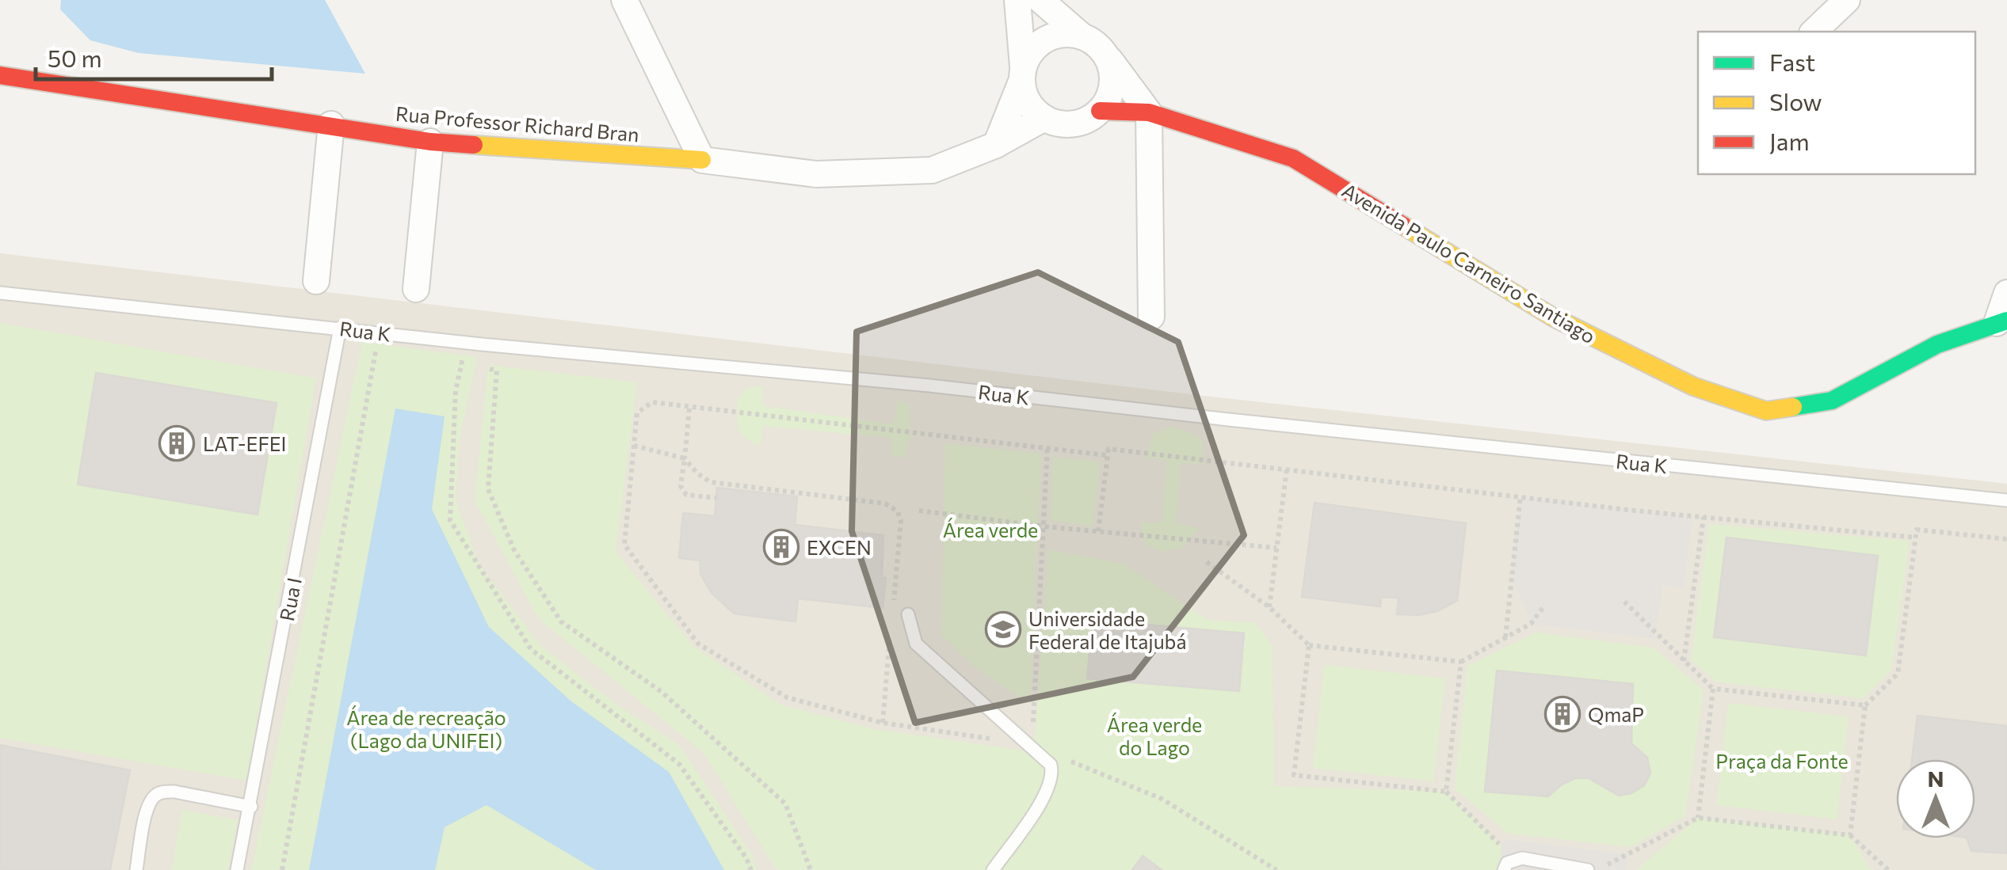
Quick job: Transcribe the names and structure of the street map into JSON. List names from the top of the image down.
{
  "streets": {
    "street": ["Rua Professor Richard Bran", "Avenida Paulo Carneiro Santiago"],
    "lane": ["Rua K", "Rua I"]
  },
  "crossings": [
    ["Rua K", "Rua I"]
  ],
  "parks": [
    "Área verde",
    "Área de recreação (Lago da UNIFEI)",
    "Área verde do Lago",
    "Praça da Fonte"
  ],
  "places": {
    "building": ["LAT-EFEI", "EXCEN", "QmaP"],
    "school or university": ["Universidade Federal de Itajubá"]
  },
  "legend": ["Fast", "Slow", "Jam"],
  "scale_bar": "50 m",
  "north": "top"
}
